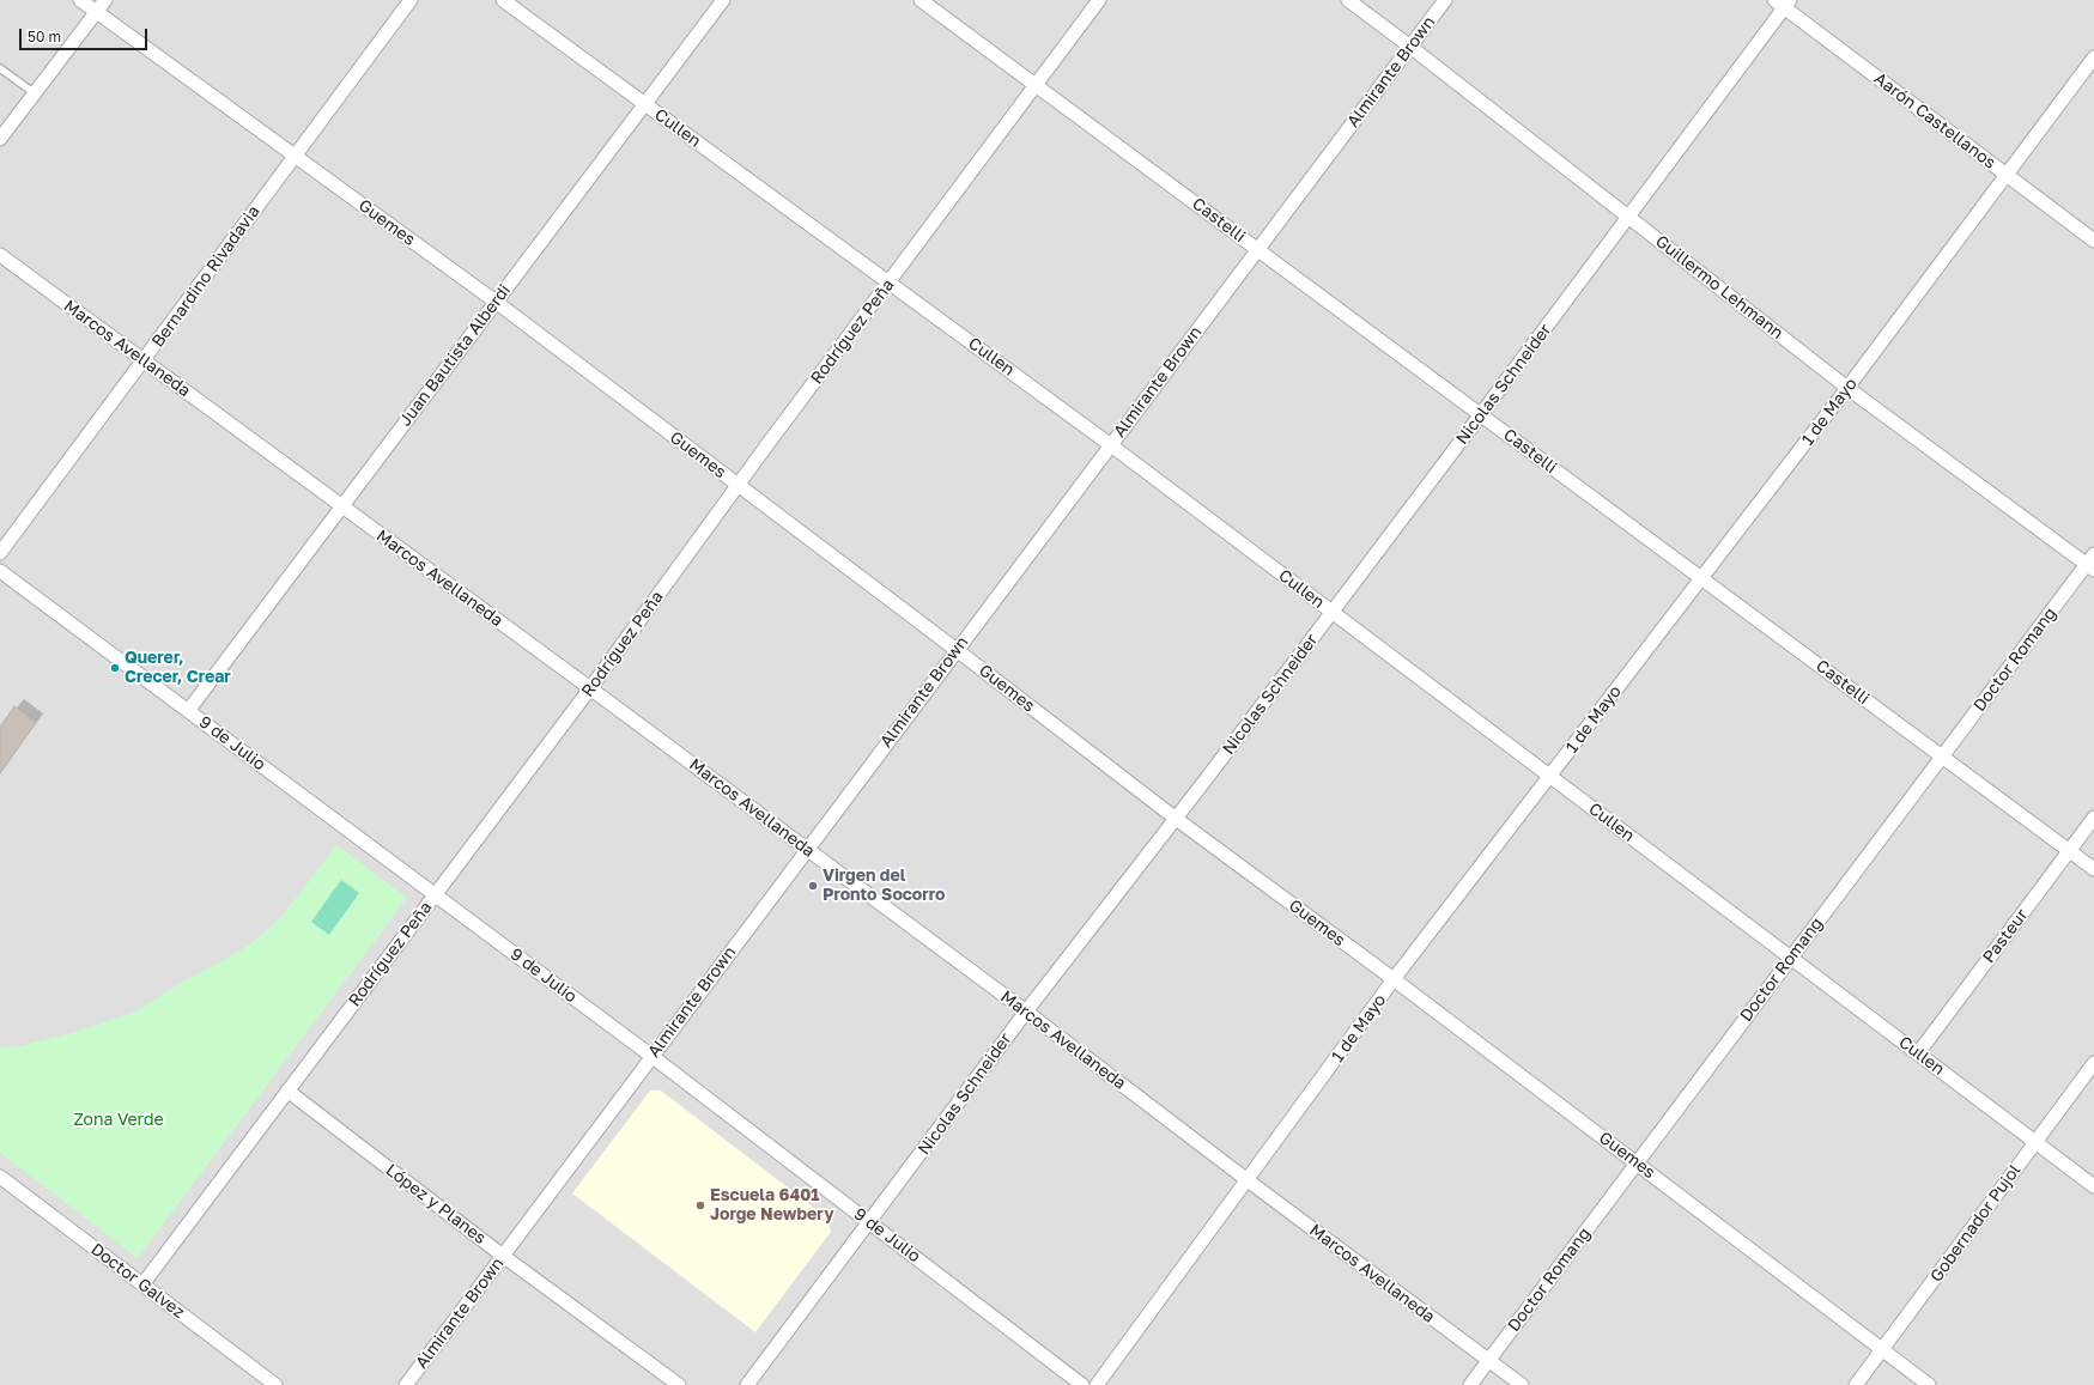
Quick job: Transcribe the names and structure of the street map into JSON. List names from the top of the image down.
{
  "streets": {
    "street": [
      "Almirante Brown",
      "Aarón Castellanos",
      "Cullen",
      "Castelli",
      "Guemes",
      "Bernardino Rivadavia",
      "Guillermo Lehmann",
      "Rodríguez Peña",
      "Marcos Avellaneda",
      "Juan Bautista Alberdi",
      "Nicolas Schneider",
      "1 de Mayo",
      "Doctor Romang",
      "9 de Julio",
      "Pasteur",
      "López y Planes",
      "Gobernador Pujol",
      "Doctor Galvez"
    ]
  },
  "crossings": [
    ["Almirante Brown", "Cullen"],
    ["Almirante Brown", "Castelli"],
    ["Almirante Brown", "Guemes"],
    ["Almirante Brown", "Guillermo Lehmann"],
    ["Almirante Brown", "Marcos Avellaneda"],
    ["Almirante Brown", "9 de Julio"],
    ["Almirante Brown", "López y Planes"],
    ["Aarón Castellanos", "Nicolas Schneider"],
    ["Aarón Castellanos", "1 de Mayo"],
    ["Cullen", "Rodríguez Peña"],
    ["Cullen", "Juan Bautista Alberdi"],
    ["Cullen", "Nicolas Schneider"],
    ["Cullen", "1 de Mayo"],
    ["Cullen", "Doctor Romang"],
    ["Cullen", "Pasteur"],
    ["Cullen", "Gobernador Pujol"],
    ["Castelli", "Rodríguez Peña"],
    ["Castelli", "Nicolas Schneider"],
    ["Castelli", "1 de Mayo"],
    ["Castelli", "Doctor Romang"],
    ["Castelli", "Pasteur"],
    ["Guemes", "Bernardino Rivadavia"],
    ["Guemes", "Rodríguez Peña"],
    ["Guemes", "Juan Bautista Alberdi"],
    ["Guemes", "Nicolas Schneider"],
    ["Guemes", "1 de Mayo"],
    ["Guemes", "Doctor Romang"],
    ["Guemes", "Gobernador Pujol"],
    ["Bernardino Rivadavia", "Marcos Avellaneda"],
    ["Guillermo Lehmann", "Nicolas Schneider"],
    ["Guillermo Lehmann", "1 de Mayo"],
    ["Guillermo Lehmann", "Doctor Romang"],
    ["Rodríguez Peña", "Marcos Avellaneda"],
    ["Rodríguez Peña", "9 de Julio"],
    ["Rodríguez Peña", "López y Planes"],
    ["Rodríguez Peña", "Doctor Galvez"],
    ["Marcos Avellaneda", "Juan Bautista Alberdi"],
    ["Marcos Avellaneda", "Nicolas Schneider"],
    ["Marcos Avellaneda", "1 de Mayo"],
    ["Marcos Avellaneda", "Doctor Romang"],
    ["Juan Bautista Alberdi", "9 de Julio"],
    ["Nicolas Schneider", "9 de Julio"]
  ],
  "parks": ["Zona Verde"],
  "places": ["Querer, Crecer, Crear", "Virgen del Pronto Socorro", "Escuela 6401 Jorge Newbery"],
  "scale_bar": "50 m"
}
